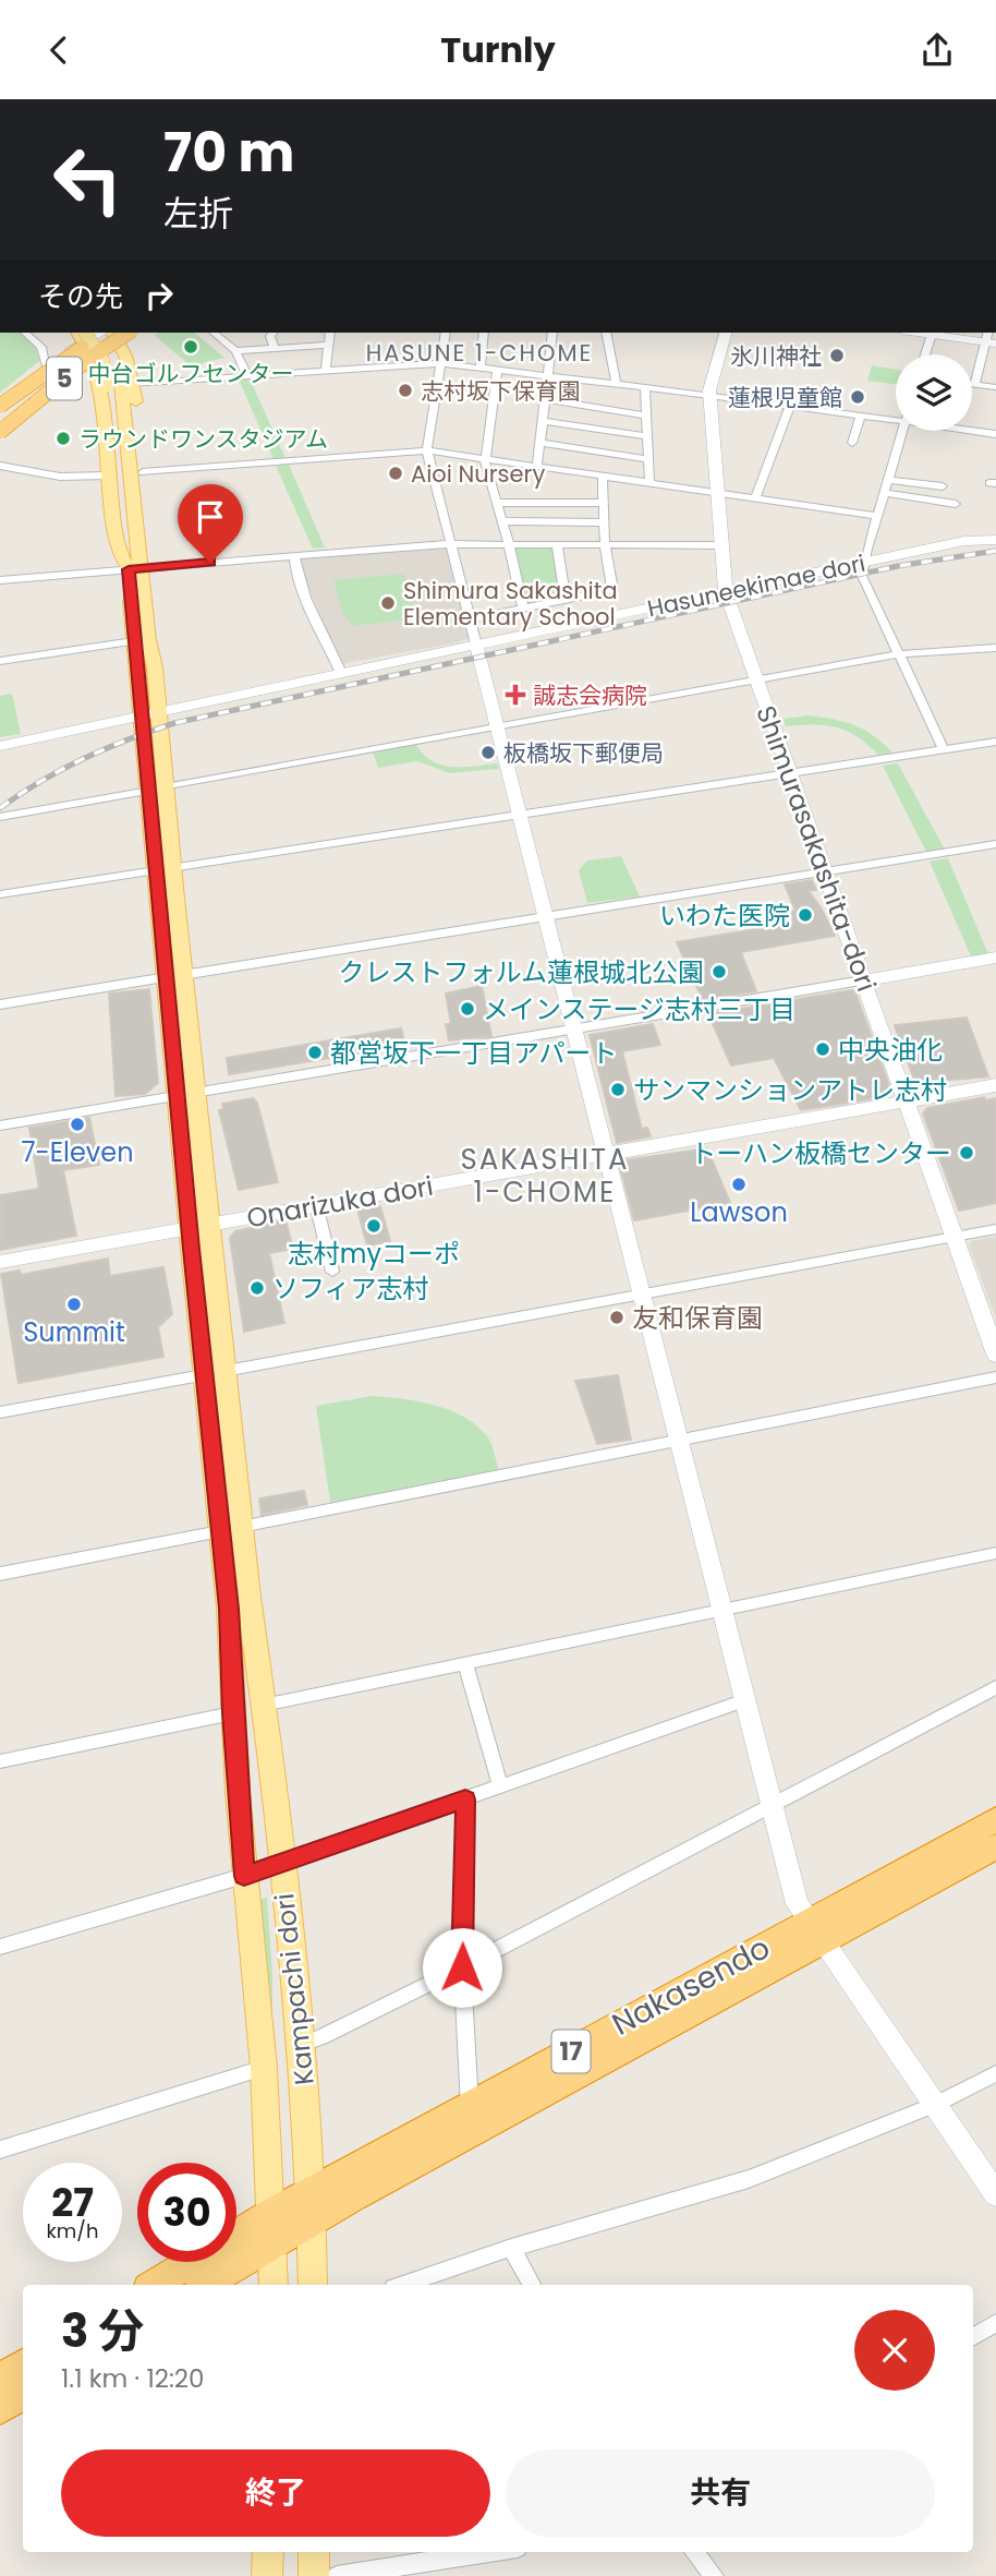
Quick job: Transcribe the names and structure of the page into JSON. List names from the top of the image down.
{
  "streets": {
    "highway": ["5", "Nakasendo", "17"],
    "main road": ["Kampachi dori"],
    "street": ["Hasuneekimae dori", "Shimurasakashita-dori", "Onarizuka dori"]
  },
  "crossings": [
    ["Hasuneekimae dori", "Shimurasakashita-dori"],
    ["Hasuneekimae dori", "Kampachi dori"],
    ["Shimurasakashita-dori", "Onarizuka dori"],
    ["Onarizuka dori", "Kampachi dori"],
    ["Nakasendo", "Kampachi dori"]
  ],
  "districts": ["HASUNE 1-CHOME", "SAKASHITA 1-CHOME"],
  "places": {
    "other": [
      "中台ゴルフセンター",
      "氷川神社",
      "志村坂下保育園",
      "蓮根児童館",
      "ラウンドワンスタジアム",
      "Aioi Nursery",
      "Shimura Sakashita Elementary School",
      "板橋坂下郵便局",
      "いわた医院",
      "クレストフォルム蓮根城北公園",
      "メインステージ志村三丁目",
      "中央油化",
      "都営坂下一丁目アパート",
      "サンマンションアトレ志村",
      "7-Eleven",
      "トーハン板橋センター",
      "Lawson",
      "志村myコーポ",
      "ソフィア志村",
      "Summit",
      "友和保育園"
    ],
    "health": ["誠志会病院"]
  },
  "page": {
    "header": "Turnly",
    "turn": ["70 m", "左折"],
    "then": "その先",
    "speed": "27 km/h",
    "limit": "30",
    "heading": ["3 分", "1.1 km · 12:20"],
    "buttons": ["終了", "共有"]
  }
}
